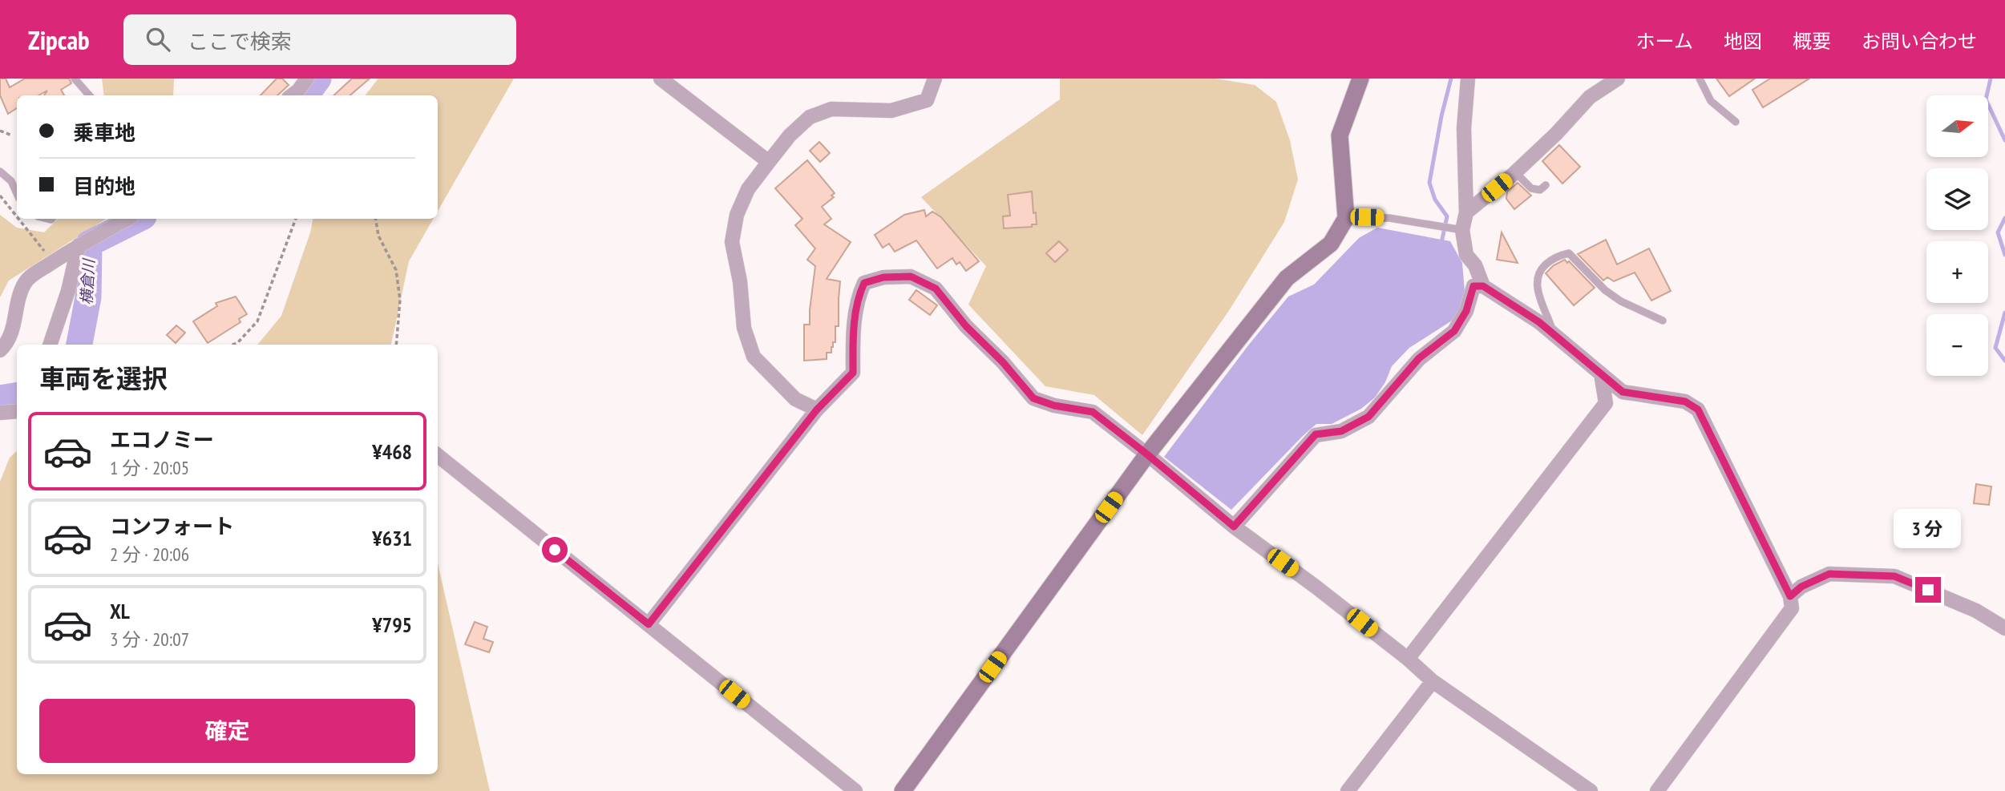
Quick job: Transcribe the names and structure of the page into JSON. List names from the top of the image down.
{
  "water": ["横倉川"],
  "north": "right",
  "page": {
    "header": "Zipcab",
    "search": "ここで検索",
    "nav": [
      "ホーム",
      "地図",
      "概要",
      "お問い合わせ"
    ],
    "map_buttons": ["+", "−"],
    "banner": ["乗車地", "目的地"],
    "heading": "車両を選択",
    "list": [
      {
        "name": "エコノミー",
        "note": "1 分 · 20:05",
        "value": "¥468"
      },
      {
        "name": "コンフォート",
        "note": "2 分 · 20:06",
        "value": "¥631"
      },
      {
        "name": "XL",
        "note": "3 分 · 20:07",
        "value": "¥795"
      }
    ],
    "bubble": "3 分",
    "buttons": "確定"
  }
}
